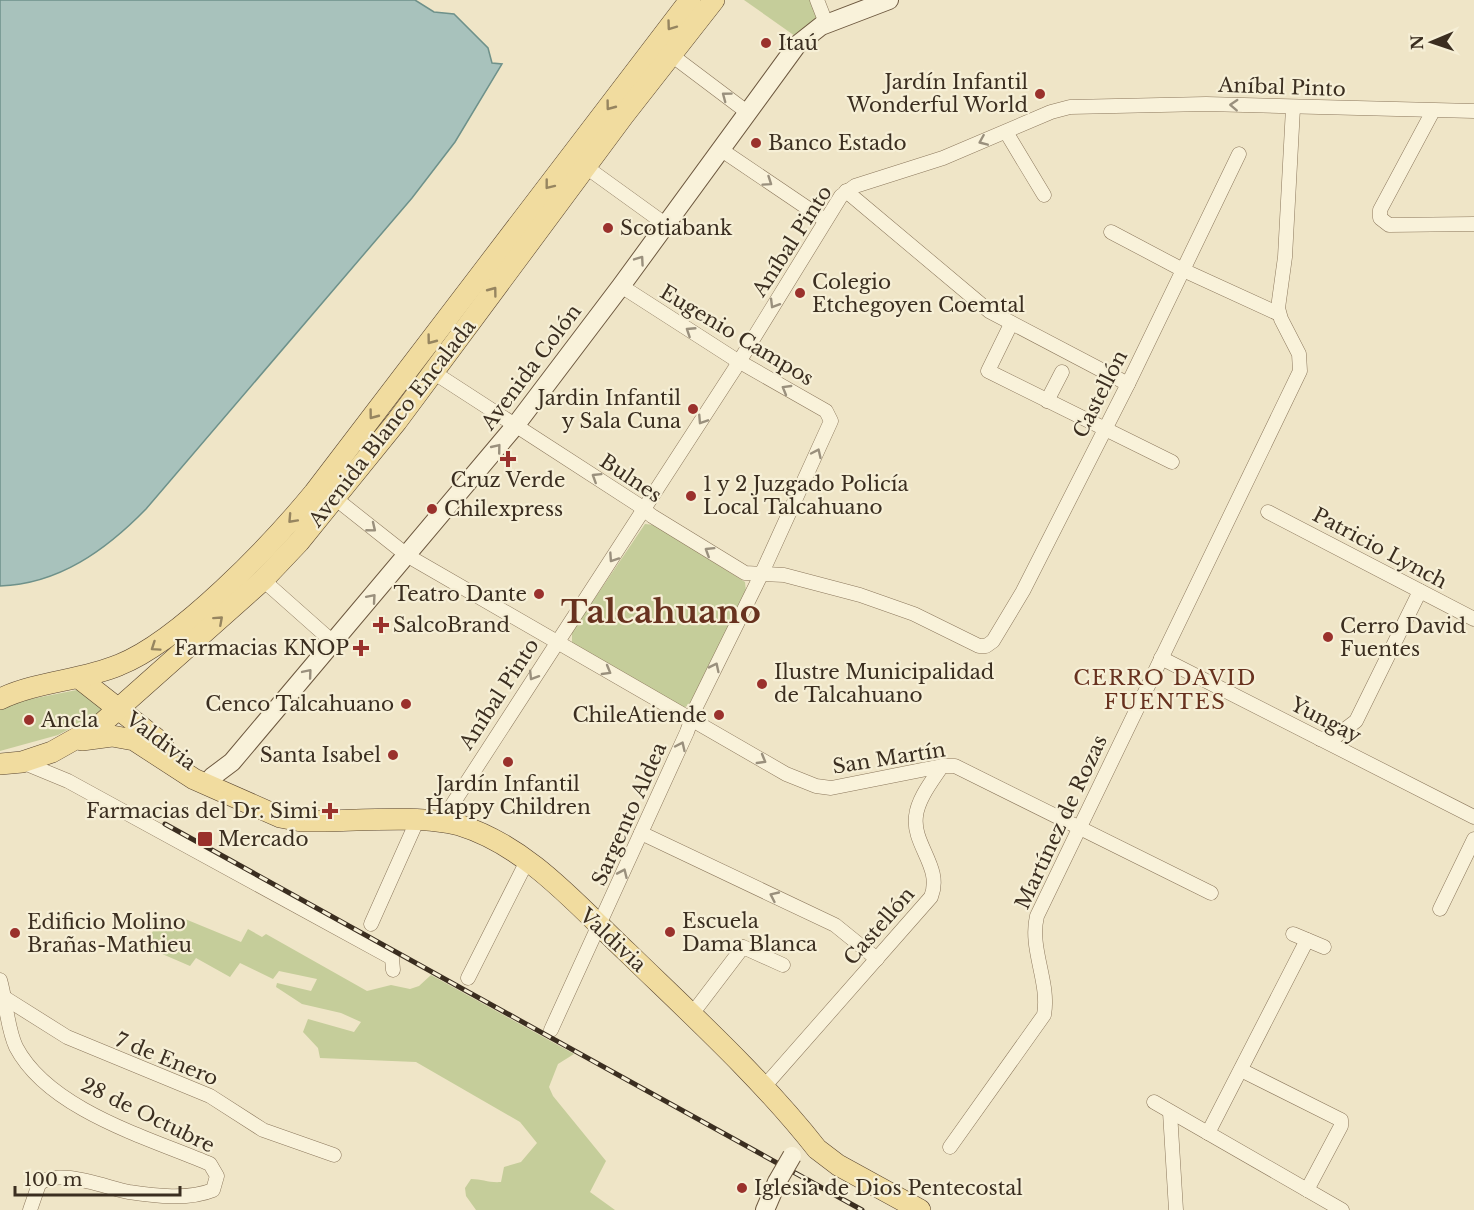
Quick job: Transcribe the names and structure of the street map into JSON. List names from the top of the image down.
{
  "streets": {
    "main road": ["Avenida Colón", "Avenida Blanco Encalada", "Valdivia"],
    "street": [
      "Aníbal Pinto",
      "Eugenio Campos",
      "Castellón",
      "Bulnes",
      "Patricio Lynch",
      "Yungay",
      "San Martín",
      "Sargento Aldea",
      "Martínez de Rozas",
      "7 de Enero",
      "28 de Octubre"
    ]
  },
  "crossings": [
    ["Aníbal Pinto", "Eugenio Campos"],
    ["Aníbal Pinto", "Bulnes"],
    ["Aníbal Pinto", "Valdivia"],
    ["Aníbal Pinto", "San Martín"],
    ["Eugenio Campos", "Avenida Colón"],
    ["Eugenio Campos", "Sargento Aldea"],
    ["Avenida Colón", "Bulnes"],
    ["Avenida Colón", "Valdivia"],
    ["Avenida Colón", "San Martín"],
    ["Castellón", "Bulnes"],
    ["Castellón", "Valdivia"],
    ["Castellón", "San Martín"],
    ["Avenida Blanco Encalada", "Bulnes"],
    ["Avenida Blanco Encalada", "Valdivia"],
    ["Avenida Blanco Encalada", "San Martín"],
    ["Bulnes", "Sargento Aldea"],
    ["Yungay", "Martínez de Rozas"],
    ["Valdivia", "Sargento Aldea"],
    ["San Martín", "Sargento Aldea"],
    ["San Martín", "Martínez de Rozas"],
    ["7 de Enero", "28 de Octubre"]
  ],
  "one_way": [
    "Aníbal Pinto",
    "Eugenio Campos",
    "Avenida Colón",
    "Bulnes",
    "Sargento Aldea"
  ],
  "districts": ["Talcahuano", "CERRO DAVID FUENTES"],
  "places": {
    "other": [
      "Itaú",
      "Jardín Infantil Wonderful World",
      "Banco Estado",
      "Scotiabank",
      "Colegio Etchegoyen Coemtal",
      "Jardin Infantil y Sala Cuna",
      "1 y 2 Juzgado Policía Local Talcahuano",
      "Chilexpress",
      "Teatro Dante",
      "Cerro David Fuentes",
      "Ilustre Municipalidad de Talcahuano",
      "Cenco Talcahuano",
      "ChileAtiende",
      "Ancla",
      "Santa Isabel",
      "Jardín Infantil Happy Children",
      "Escuela Dama Blanca",
      "Edificio Molino Brañas-Mathieu",
      "Iglesia de Dios Pentecostal"
    ],
    "health": [
      "Cruz Verde",
      "SalcoBrand",
      "Farmacias KNOP",
      "Farmacias del Dr. Simi"
    ],
    "transit": ["Mercado"]
  },
  "scale_bar": "100 m",
  "north": "left"
}
